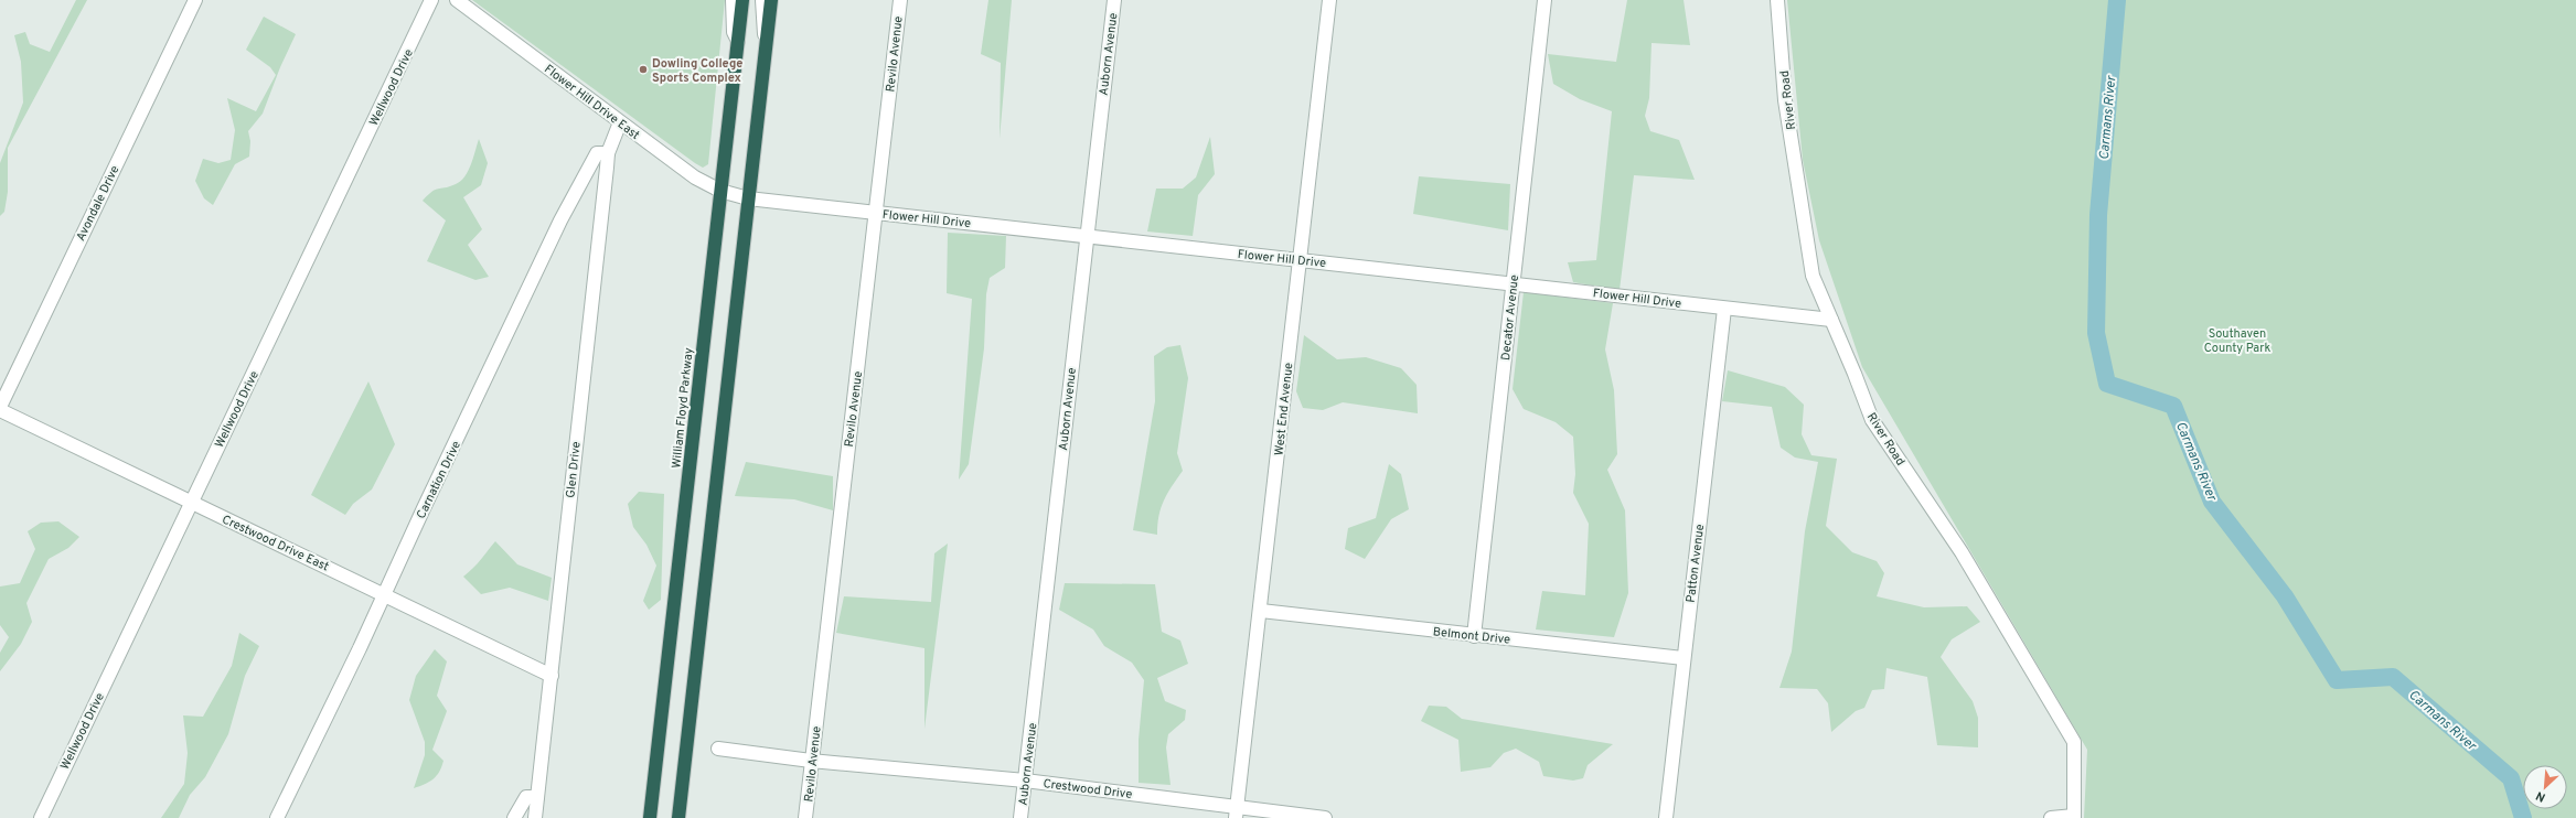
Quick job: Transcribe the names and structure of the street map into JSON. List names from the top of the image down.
{
  "streets": {
    "highway": ["William Floyd Parkway"],
    "street": [
      "Revilo Avenue",
      "Auborn Avenue",
      "Wellwood Drive",
      "River Road",
      "Flower Hill Drive East",
      "Avondale Drive",
      "Flower Hill Drive",
      "Decator Avenue",
      "West End Avenue",
      "Glen Drive",
      "Carnation Drive",
      "Crestwood Drive East",
      "Patton Avenue",
      "Belmont Drive",
      "Crestwood Drive"
    ]
  },
  "crossings": [
    ["Revilo Avenue", "Flower Hill Drive"],
    ["Revilo Avenue", "Crestwood Drive"],
    ["Auborn Avenue", "Flower Hill Drive"],
    ["Auborn Avenue", "Crestwood Drive"],
    ["Wellwood Drive", "Crestwood Drive East"],
    ["River Road", "Flower Hill Drive"],
    ["Flower Hill Drive East", "Flower Hill Drive"],
    ["Flower Hill Drive East", "William Floyd Parkway"],
    ["Flower Hill Drive East", "Glen Drive"],
    ["Avondale Drive", "Crestwood Drive East"],
    ["Flower Hill Drive", "Decator Avenue"],
    ["Flower Hill Drive", "West End Avenue"],
    ["Flower Hill Drive", "Patton Avenue"],
    ["Decator Avenue", "Belmont Drive"],
    ["West End Avenue", "Belmont Drive"],
    ["West End Avenue", "Crestwood Drive"],
    ["Glen Drive", "Carnation Drive"],
    ["Glen Drive", "Crestwood Drive East"],
    ["Carnation Drive", "Crestwood Drive East"],
    ["Patton Avenue", "Belmont Drive"]
  ],
  "water": ["Carmans River"],
  "parks": ["Southaven County Park"],
  "places": ["Dowling College Sports Complex"],
  "north": "bottom left"
}
